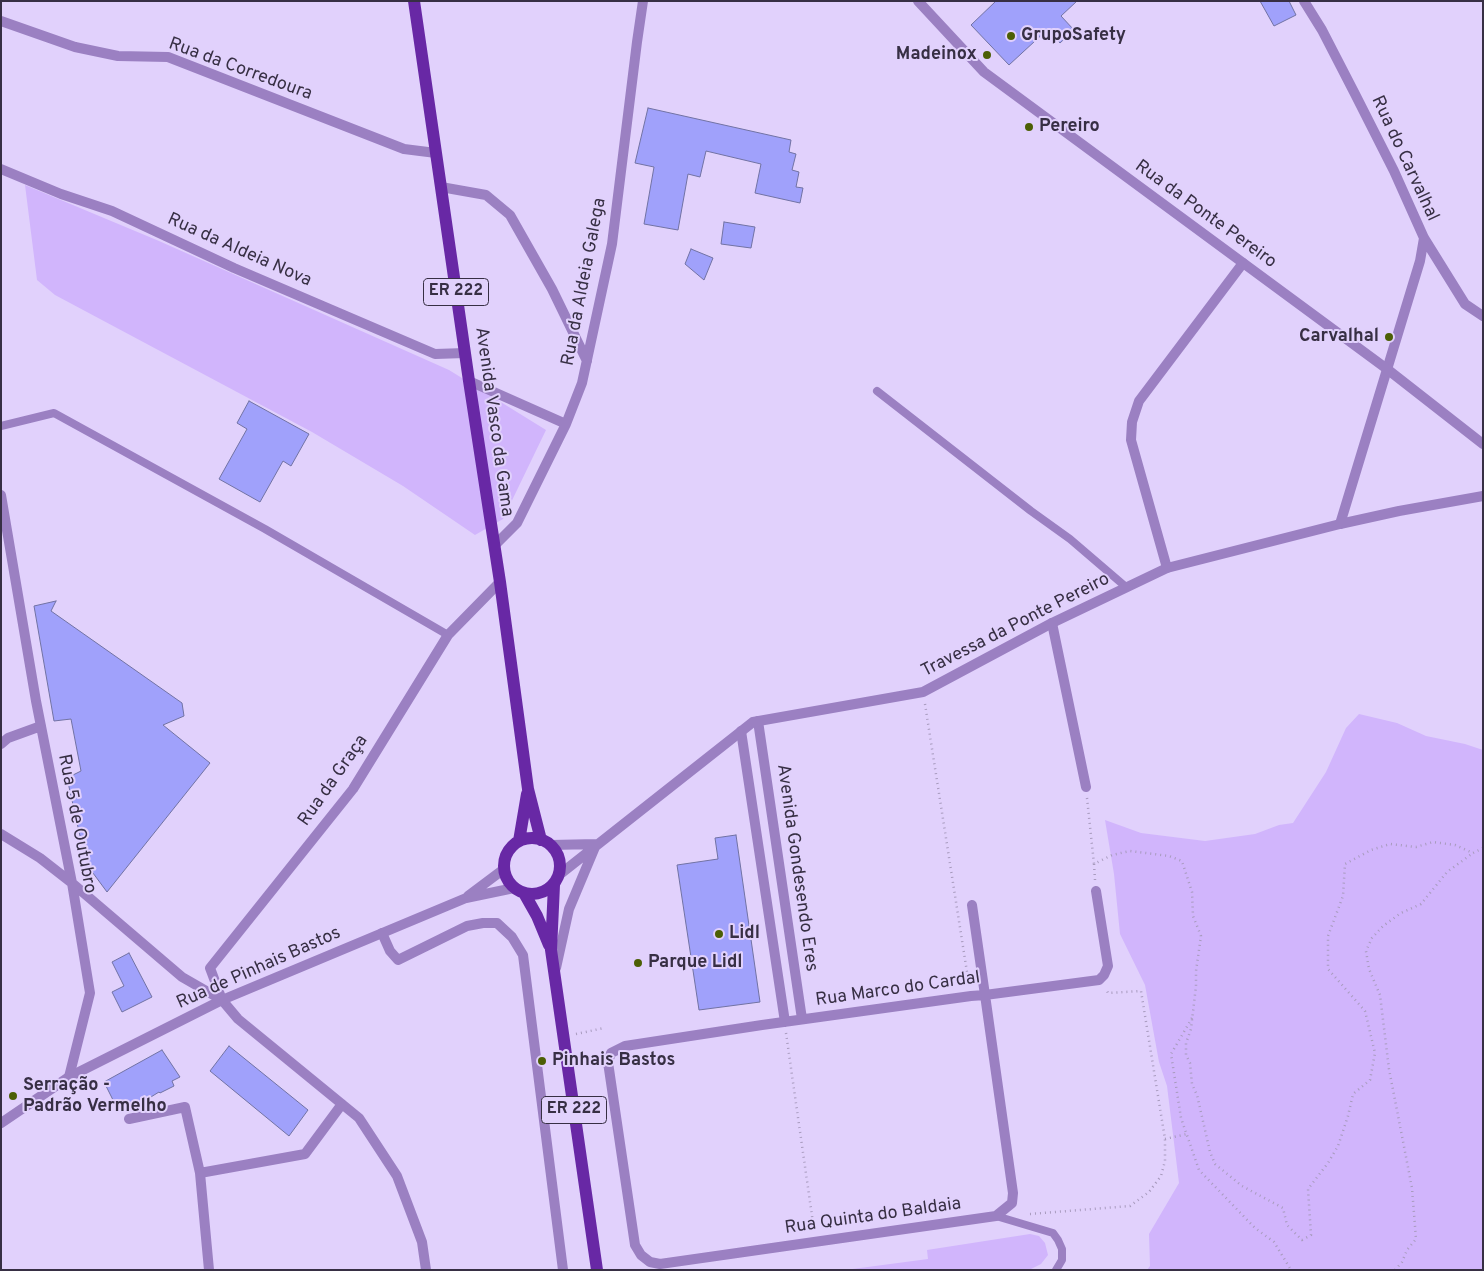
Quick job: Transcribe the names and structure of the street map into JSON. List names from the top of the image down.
{
  "streets": {
    "main road": ["ER 222", "Avenida Vasco da Gama"],
    "street": [
      "Rua da Corredoura",
      "Rua do Carvalhal",
      "Rua da Ponte Pereiro",
      "Rua da Aldeia Nova",
      "Rua da Aldeia Galega",
      "Travessa da Ponte Pereiro",
      "Rua da Graça",
      "Rua 5 de Outubro",
      "Avenida Gondesendo Eres",
      "Rua de Pinhais Bastos",
      "Rua Marco do Cardal",
      "Rua Quinta do Baldaia"
    ]
  },
  "crossings": [
    ["Rua da Corredoura", "Avenida Vasco da Gama"],
    ["Rua do Carvalhal", "Rua da Ponte Pereiro"],
    ["Rua do Carvalhal", "Travessa da Ponte Pereiro"],
    ["Rua da Aldeia Nova", "Avenida Vasco da Gama"],
    ["Rua da Aldeia Galega", "Avenida Vasco da Gama"],
    ["Avenida Vasco da Gama", "Travessa da Ponte Pereiro"],
    ["Avenida Vasco da Gama", "Rua da Graça"],
    ["Avenida Vasco da Gama", "Rua de Pinhais Bastos"],
    ["Travessa da Ponte Pereiro", "Avenida Gondesendo Eres"],
    ["Travessa da Ponte Pereiro", "Rua de Pinhais Bastos"],
    ["Rua da Graça", "Rua de Pinhais Bastos"],
    ["Rua 5 de Outubro", "Rua de Pinhais Bastos"],
    ["Avenida Gondesendo Eres", "Rua Marco do Cardal"],
    ["Rua Marco do Cardal", "Rua Quinta do Baldaia"]
  ],
  "places": [
    "GrupoSafety",
    "Madeinox",
    "Pereiro",
    "Carvalhal",
    "Lidl",
    "Parque Lidl",
    "Pinhais Bastos",
    "Serração - Padrão Vermelho"
  ]
}
